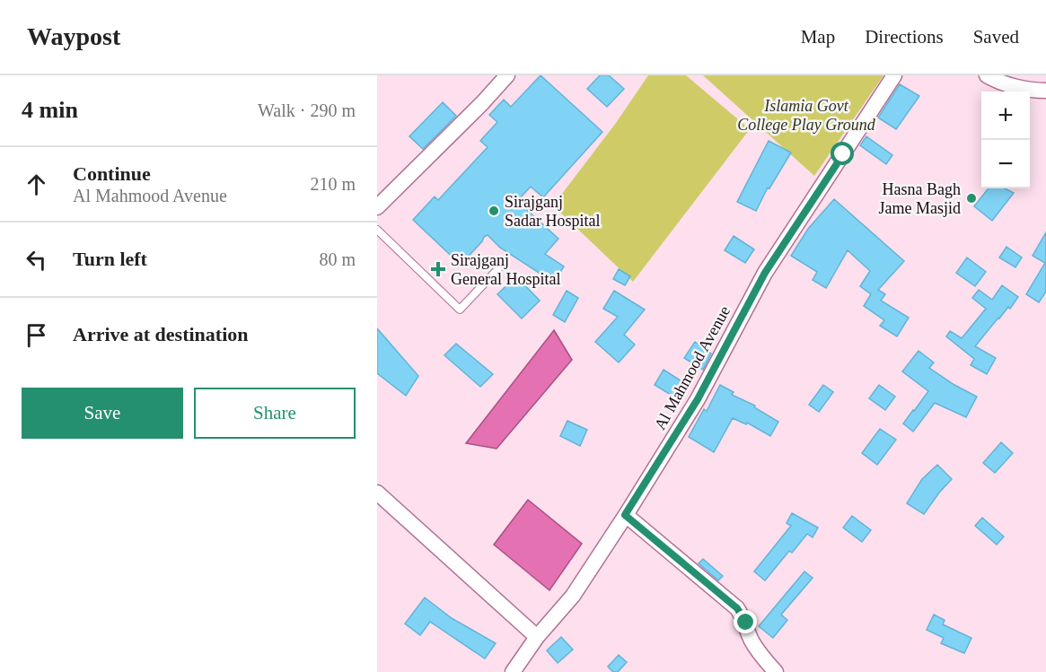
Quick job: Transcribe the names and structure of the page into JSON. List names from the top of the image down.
{
  "streets": {
    "street": ["Al Mahmood Avenue"]
  },
  "parks": ["Islamia Govt College Play Ground"],
  "places": {
    "other": ["Hasna Bagh Jame Masjid", "Sirajganj Sadar Hospital"],
    "health": ["Sirajganj General Hospital"]
  },
  "page": {
    "header": "Waypost",
    "nav": ["Map", "Directions", "Saved"],
    "heading": ["4 min", "Walk · 290 m"],
    "map_buttons": ["+", "−"],
    "list": [
      ["Continue", "Al Mahmood Avenue", "210 m"],
      ["Turn left", "80 m"],
      "Arrive at destination"
    ],
    "buttons": ["Save", "Share"]
  }
}
